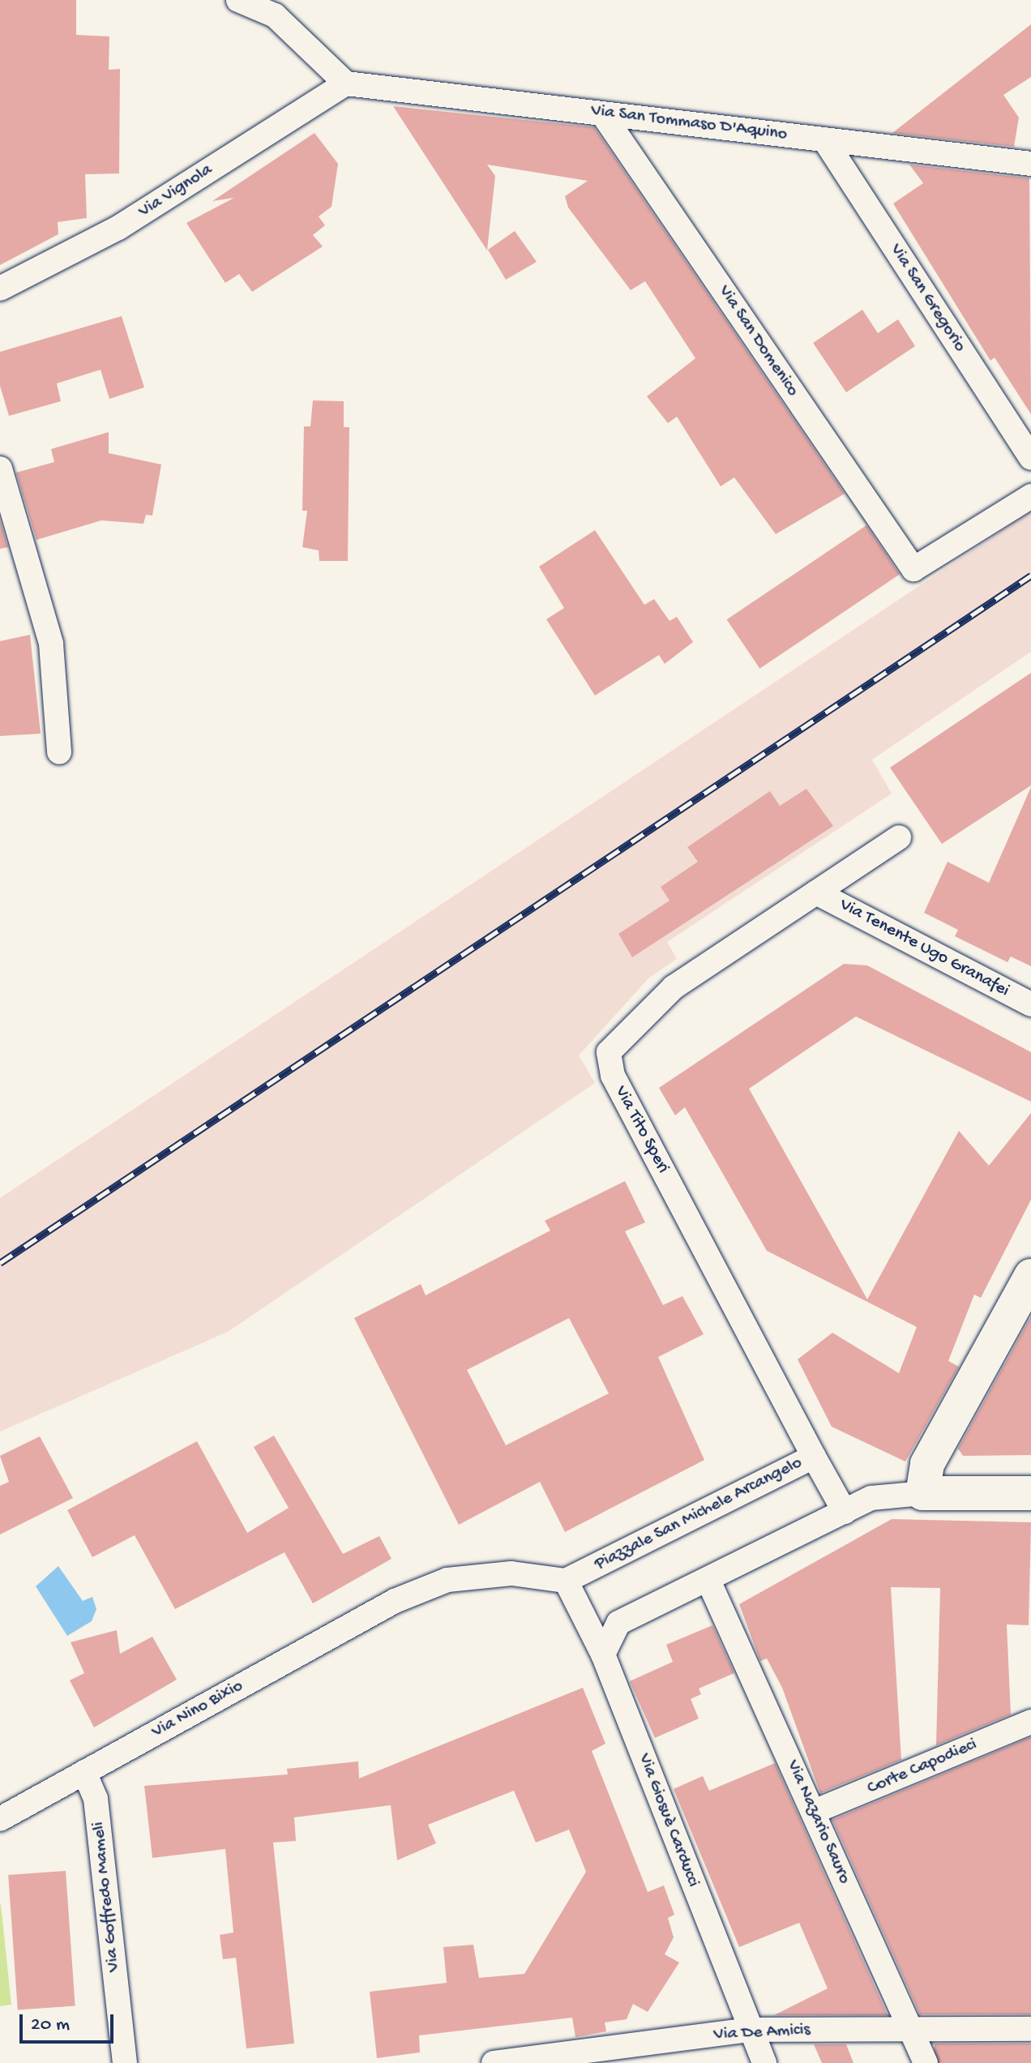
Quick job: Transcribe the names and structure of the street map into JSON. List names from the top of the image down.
{
  "streets": {
    "street": [
      "Via San Tommaso D'Aquino",
      "Via Vignola",
      "Via San Gregorio",
      "Via San Domenico",
      "Via Tenente Ugo Granafei",
      "Via Tito Speri",
      "Piazzale San Michele Arcangelo",
      "Via Nino Bixio",
      "Corte Capodieci",
      "Via Giosuè Carducci",
      "Via Nazario Sauro",
      "Via Goffredo Mameli",
      "Via De Amicis"
    ]
  },
  "crossings": [
    ["Via San Tommaso D'Aquino", "Via Vignola"],
    ["Via San Tommaso D'Aquino", "Via San Gregorio"],
    ["Via San Tommaso D'Aquino", "Via San Domenico"],
    ["Via Tenente Ugo Granafei", "Via Tito Speri"],
    ["Via Tito Speri", "Piazzale San Michele Arcangelo"],
    ["Piazzale San Michele Arcangelo", "Via Nino Bixio"],
    ["Piazzale San Michele Arcangelo", "Via Giosuè Carducci"],
    ["Via Nino Bixio", "Via Giosuè Carducci"],
    ["Via Nino Bixio", "Via Goffredo Mameli"],
    ["Corte Capodieci", "Via Nazario Sauro"],
    ["Via Giosuè Carducci", "Via De Amicis"],
    ["Via Nazario Sauro", "Via De Amicis"]
  ],
  "scale_bar": "20 m"
}
